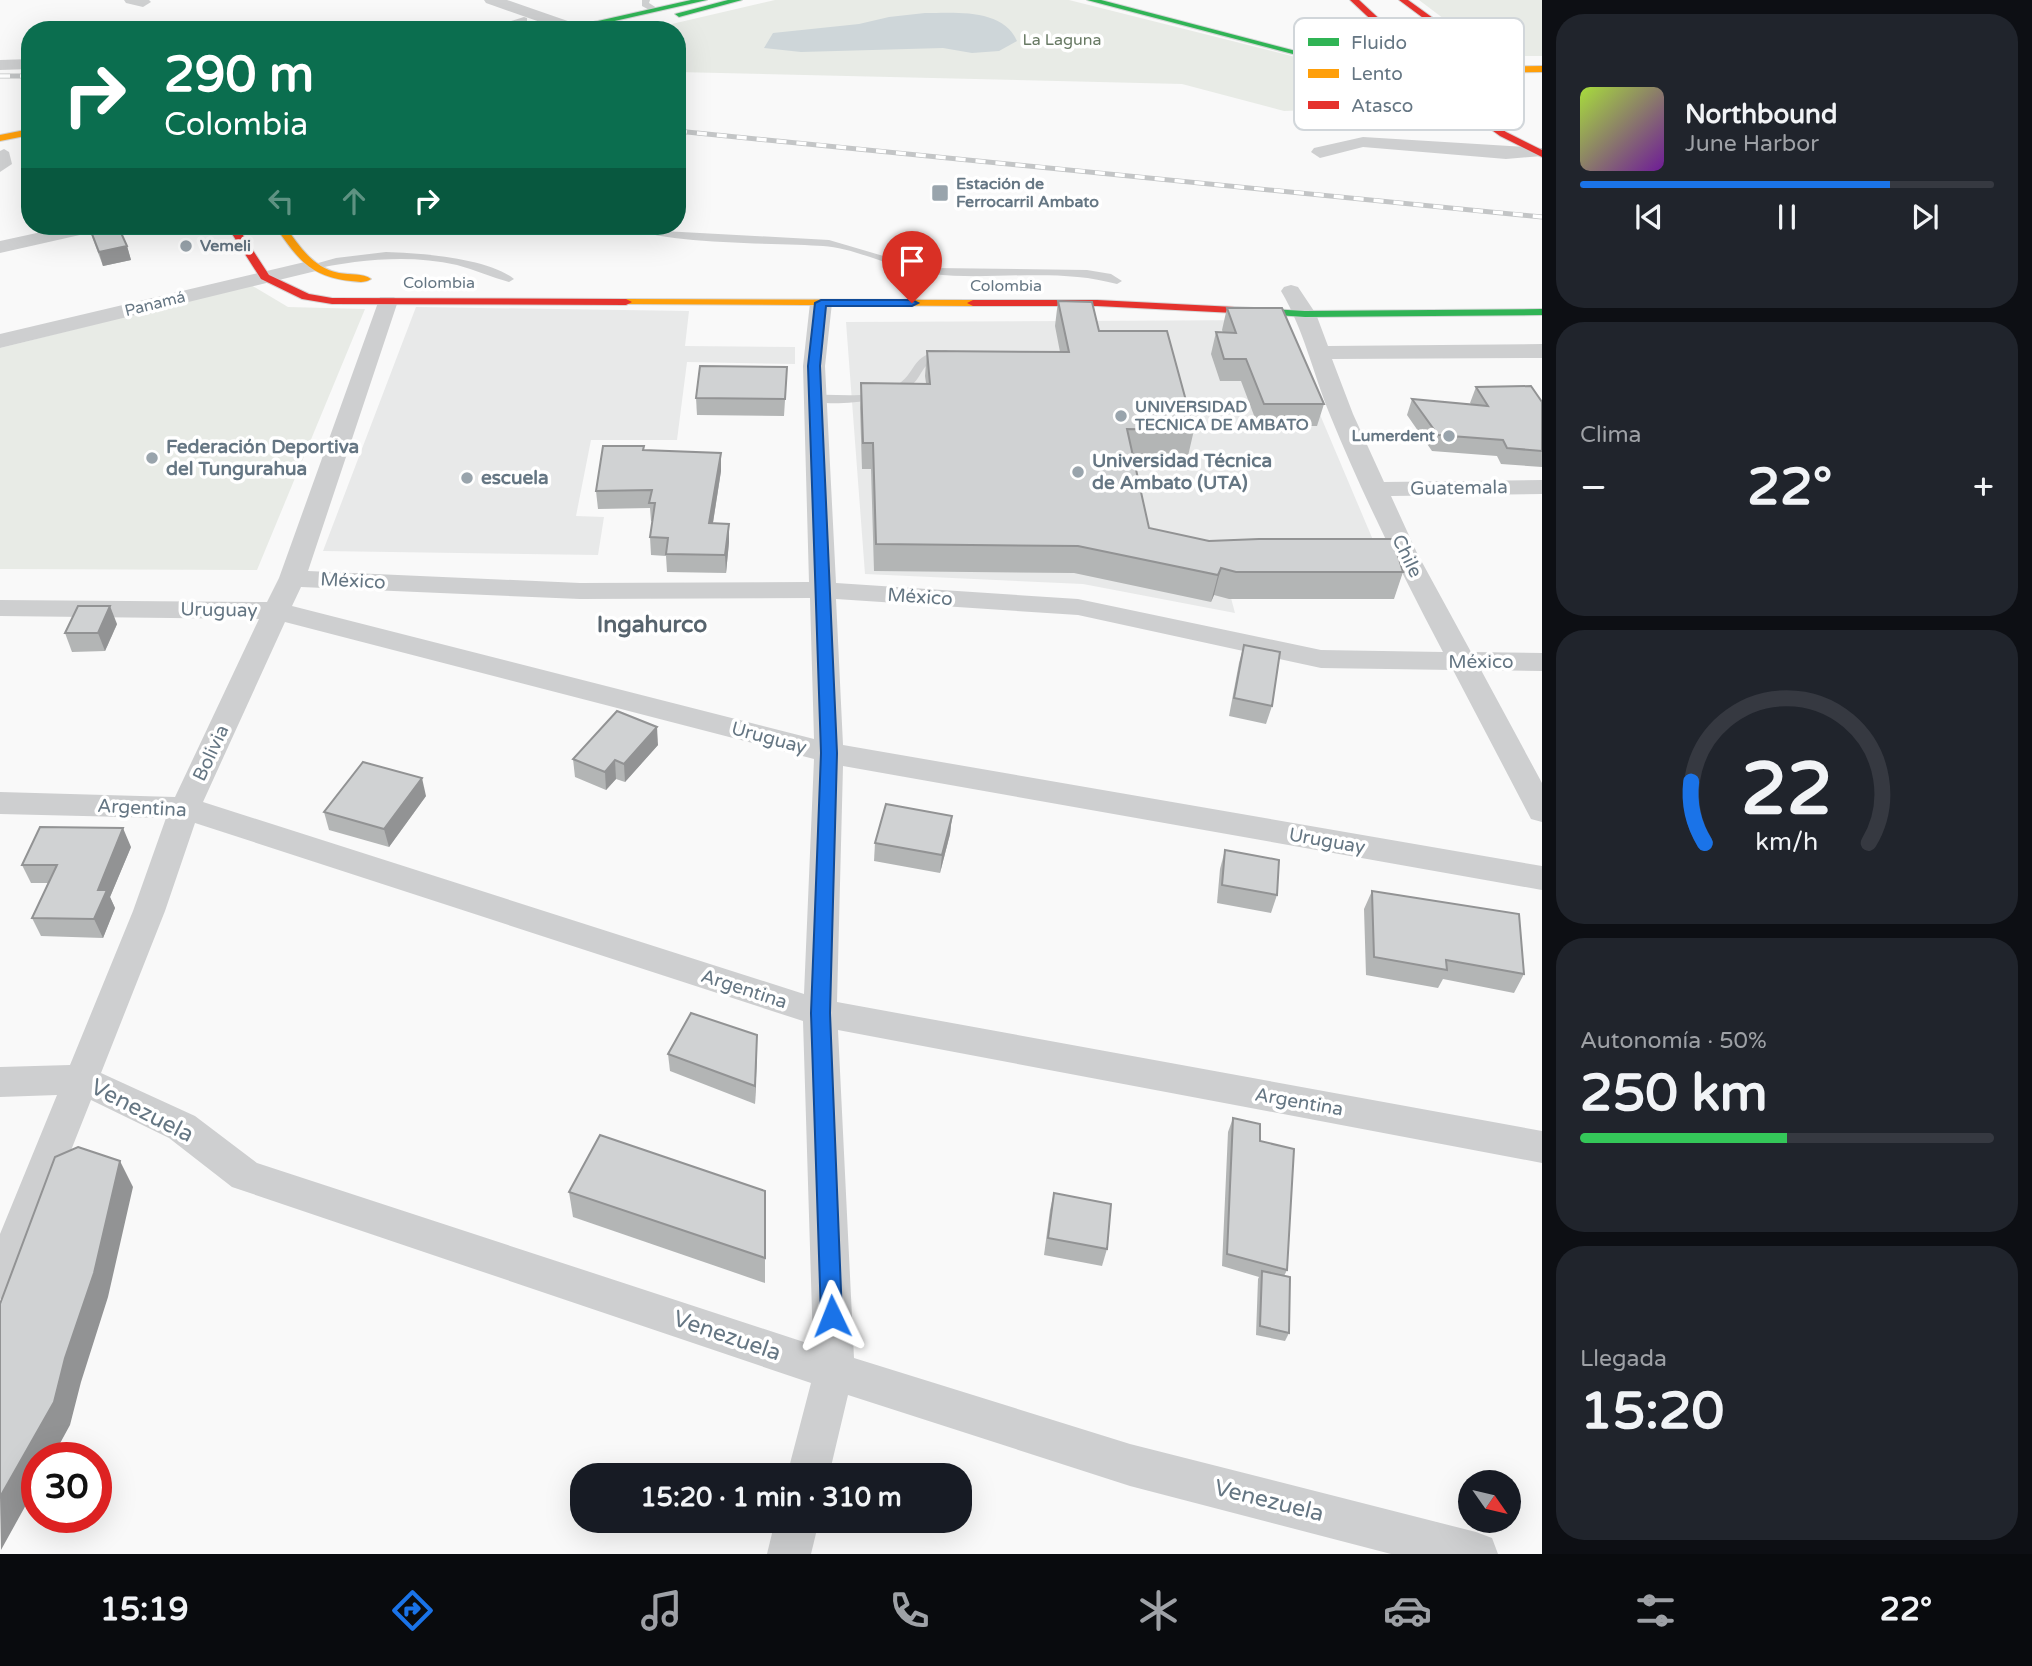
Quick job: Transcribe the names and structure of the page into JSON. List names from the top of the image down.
{
  "streets": {
    "main road": ["Colombia"],
    "street": [
      "Panamá",
      "Guatemala",
      "Chile",
      "México",
      "Uruguay",
      "Bolivia",
      "Argentina",
      "Venezuela"
    ]
  },
  "crossings": [
    ["Colombia", "Panamá"],
    ["Colombia", "Chile"],
    ["Colombia", "Bolivia"],
    ["Guatemala", "Chile"],
    ["Chile", "México"],
    ["México", "Bolivia"],
    ["Uruguay", "Bolivia"],
    ["Bolivia", "Argentina"],
    ["Bolivia", "Venezuela"]
  ],
  "districts": ["Ingahurco"],
  "parks": ["La Laguna"],
  "places": {
    "transit": ["Estación de Ferrocarril Ambato"],
    "other": [
      "Vemeli",
      "UNIVERSIDAD TECNICA DE AMBATO",
      "Lumerdent",
      "Federación Deportiva del Tungurahua",
      "Universidad Técnica de Ambato (UTA)",
      "escuela"
    ]
  },
  "legend": ["Fluido", "Lento", "Atasco"],
  "north": "bottom right",
  "page": {
    "turn": ["290 m", "Colombia"],
    "song": ["Northbound", "June Harbor"],
    "tile": [
      "Clima",
      ["Autonomía · 50%", "250 km"],
      ["Llegada", "15:20"]
    ],
    "heat": ["−", "22°", "+"],
    "limit": "30",
    "trip": "15:20 · 1 min · 310 m",
    "tabs": ["15:19", "22°"],
    "gauge": ["22", "km/h"]
  }
}
